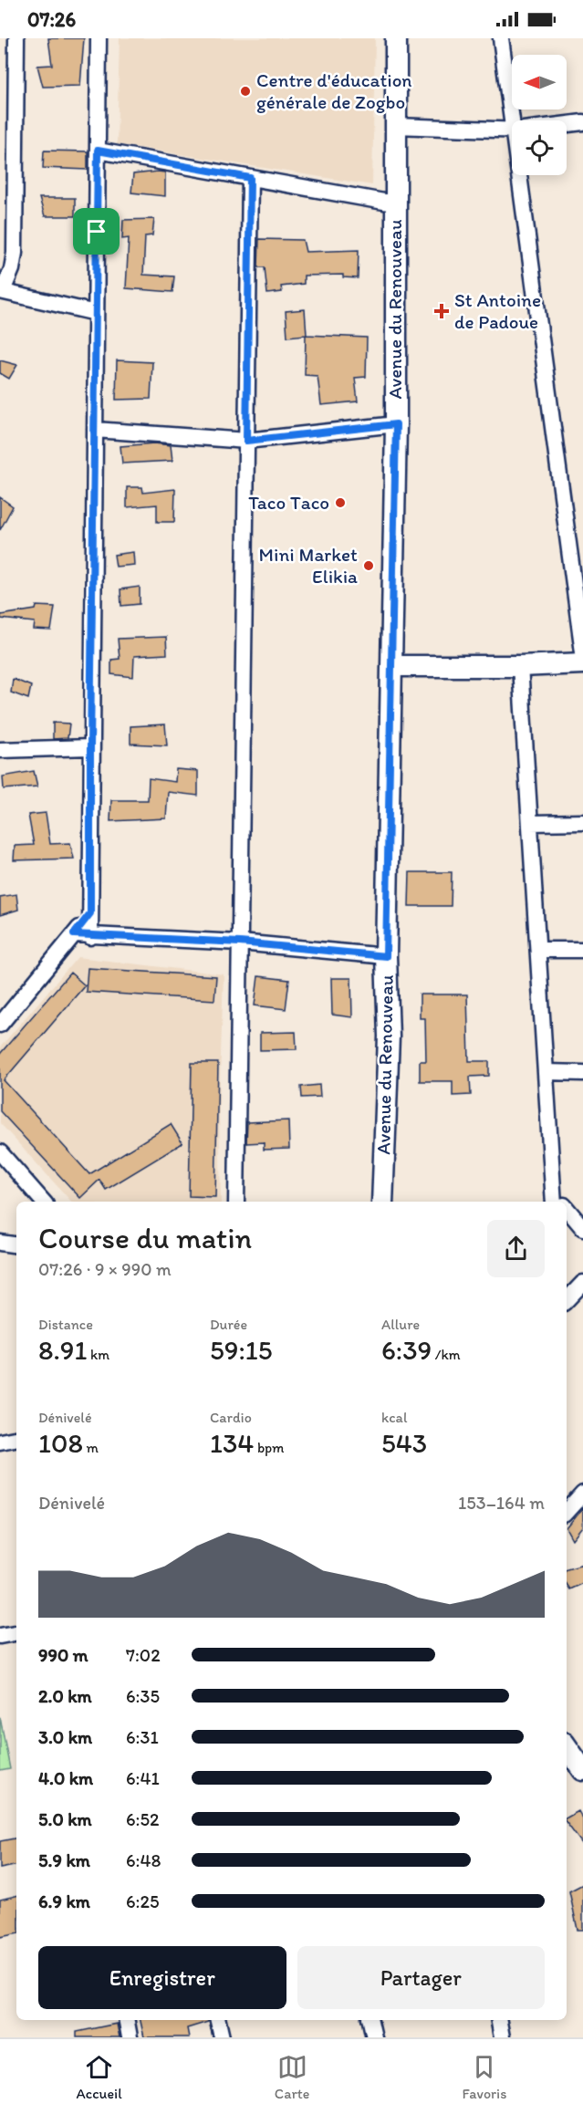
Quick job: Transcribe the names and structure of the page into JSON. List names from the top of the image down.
{
  "streets": {
    "main road": ["Avenue du Renouveau"]
  },
  "places": {
    "other": ["Centre d'éducation générale de Zogbo", "Taco Taco", "Mini Market Elikia"],
    "health": ["St Antoine de Padoue"]
  },
  "north": "left",
  "page": {
    "status": "07:26",
    "heading": ["Course du matin", "07:26 · 9 × 990 m"],
    "stats": [
      ["Distance", "8.91 km"],
      ["Durée", "59:15"],
      ["Allure", "6:39 /km"],
      ["Dénivelé", "108 m"],
      ["Cardio", "134 bpm"],
      ["kcal", "543"]
    ],
    "chart": ["Dénivelé", "153–164 m"],
    "list": [
      {
        "name": "990 m",
        "note": "7:02"
      },
      {
        "name": "2.0 km",
        "note": "6:35"
      },
      {
        "name": "3.0 km",
        "note": "6:31"
      },
      {
        "name": "4.0 km",
        "note": "6:41"
      },
      {
        "name": "5.0 km",
        "note": "6:52"
      },
      {
        "name": "5.9 km",
        "note": "6:48"
      },
      {
        "name": "6.9 km",
        "note": "6:25"
      }
    ],
    "buttons": ["Enregistrer", "Partager"],
    "tabs": ["Accueil", "Carte", "Favoris"]
  }
}
